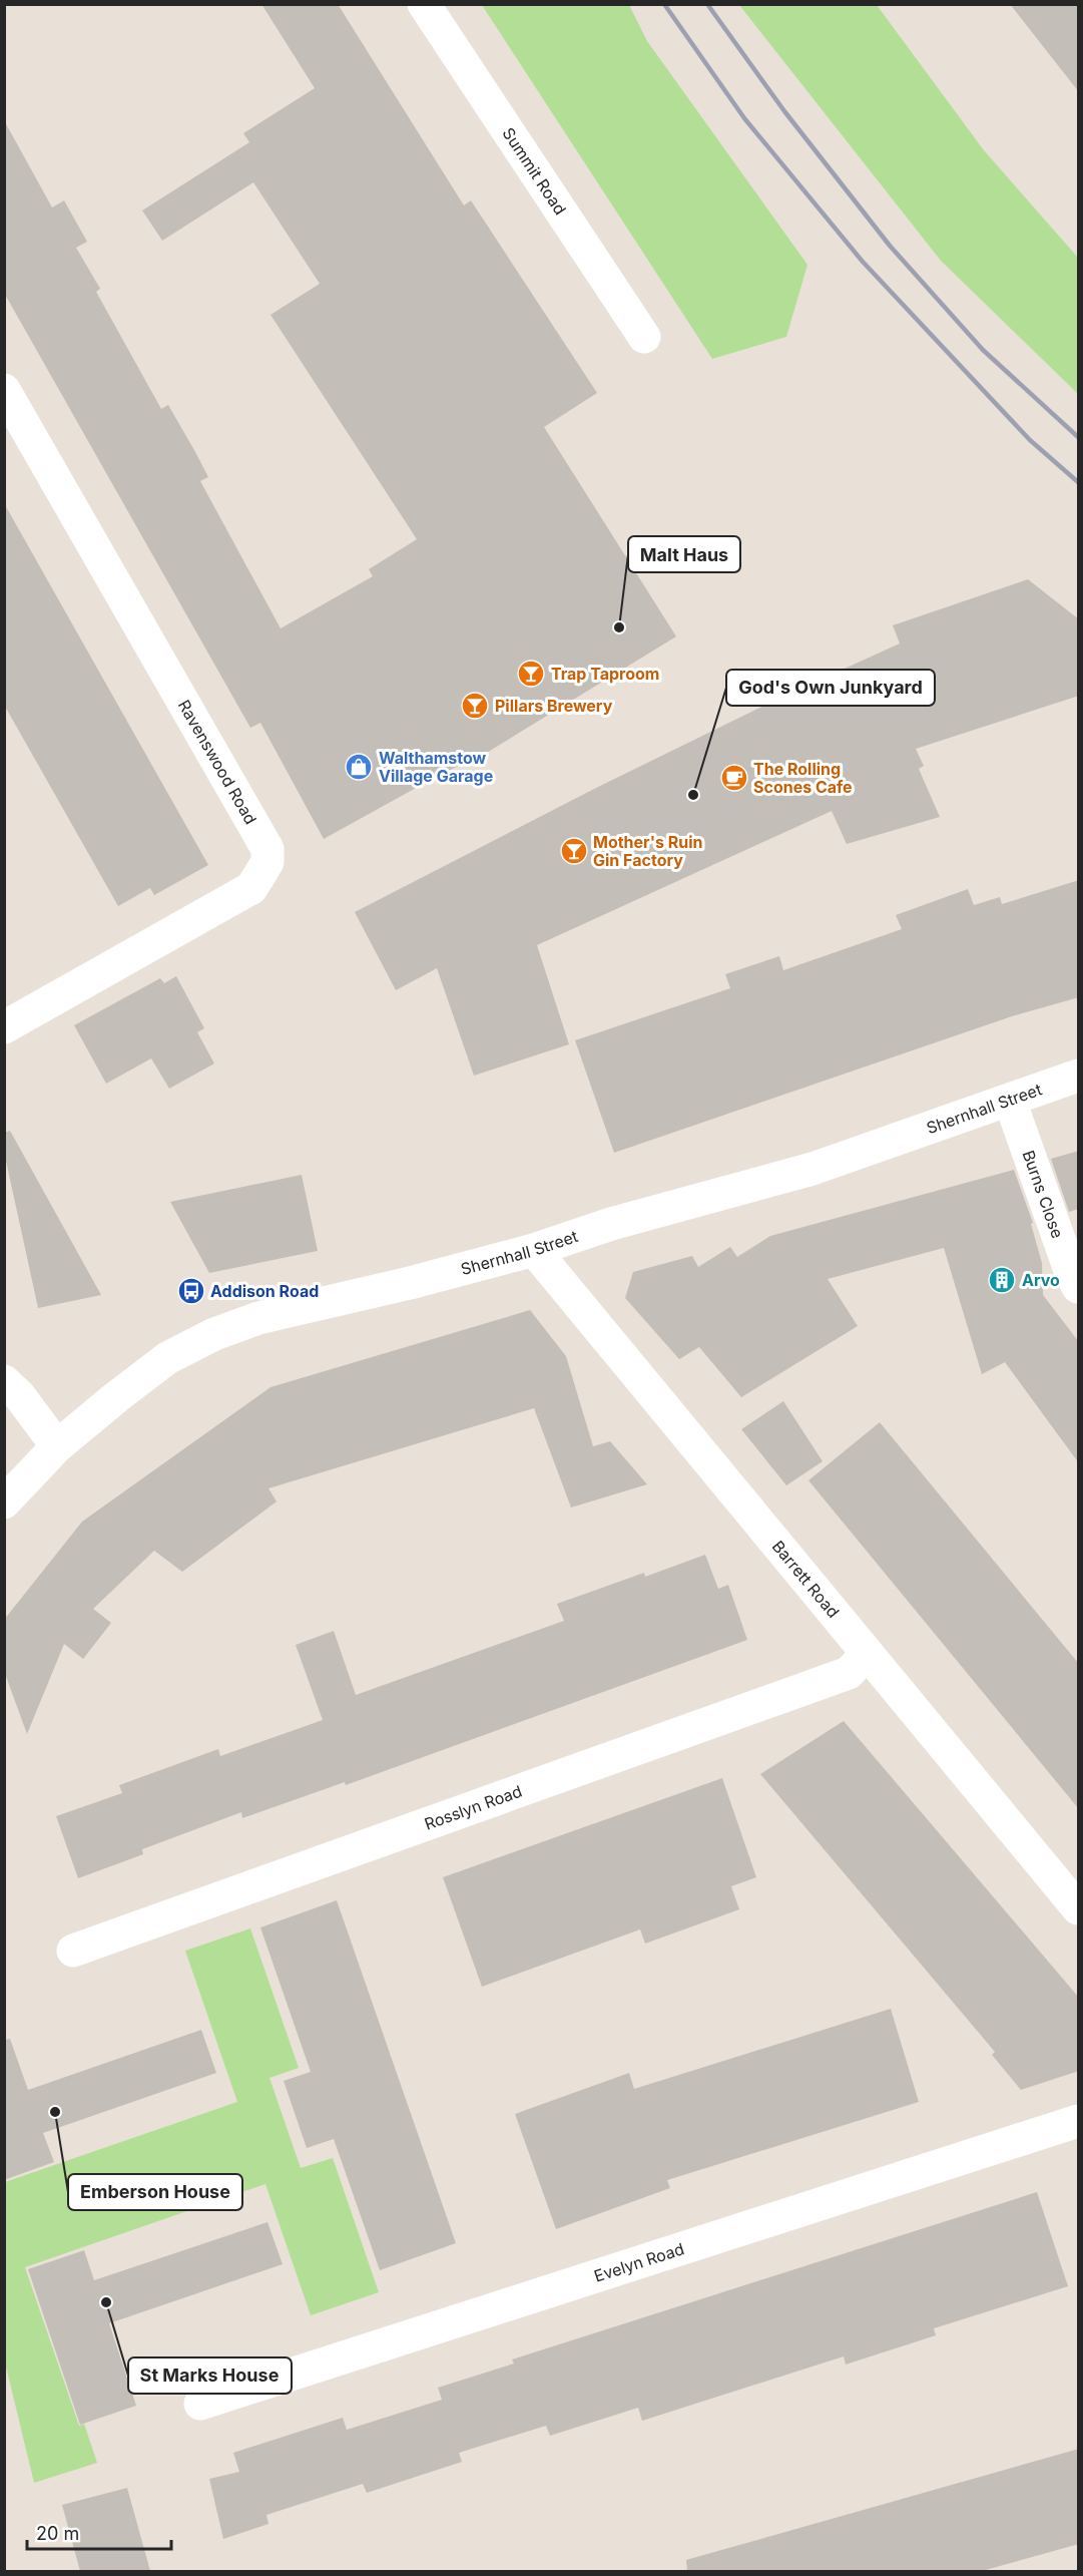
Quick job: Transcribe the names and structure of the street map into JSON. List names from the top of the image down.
{
  "streets": {
    "street": [
      "Summit Road",
      "Ravenswood Road",
      "Shernhall Street",
      "Burns Close",
      "Barrett Road",
      "Rosslyn Road",
      "Evelyn Road"
    ]
  },
  "crossings": [
    ["Shernhall Street", "Burns Close"],
    ["Shernhall Street", "Barrett Road"],
    ["Barrett Road", "Rosslyn Road"]
  ],
  "places": {
    "other": [
      "Malt Haus",
      "God's Own Junkyard",
      "Emberson House",
      "St Marks House"
    ],
    "bar": ["Trap Taproom", "Pillars Brewery", "Mother's Ruin Gin Factory"],
    "shop": ["Walthamstow Village Garage"],
    "cafe": ["The Rolling Scones Cafe"],
    "building": ["Arvo"],
    "bus stop": ["Addison Road"]
  },
  "scale_bar": "20 m"
}
